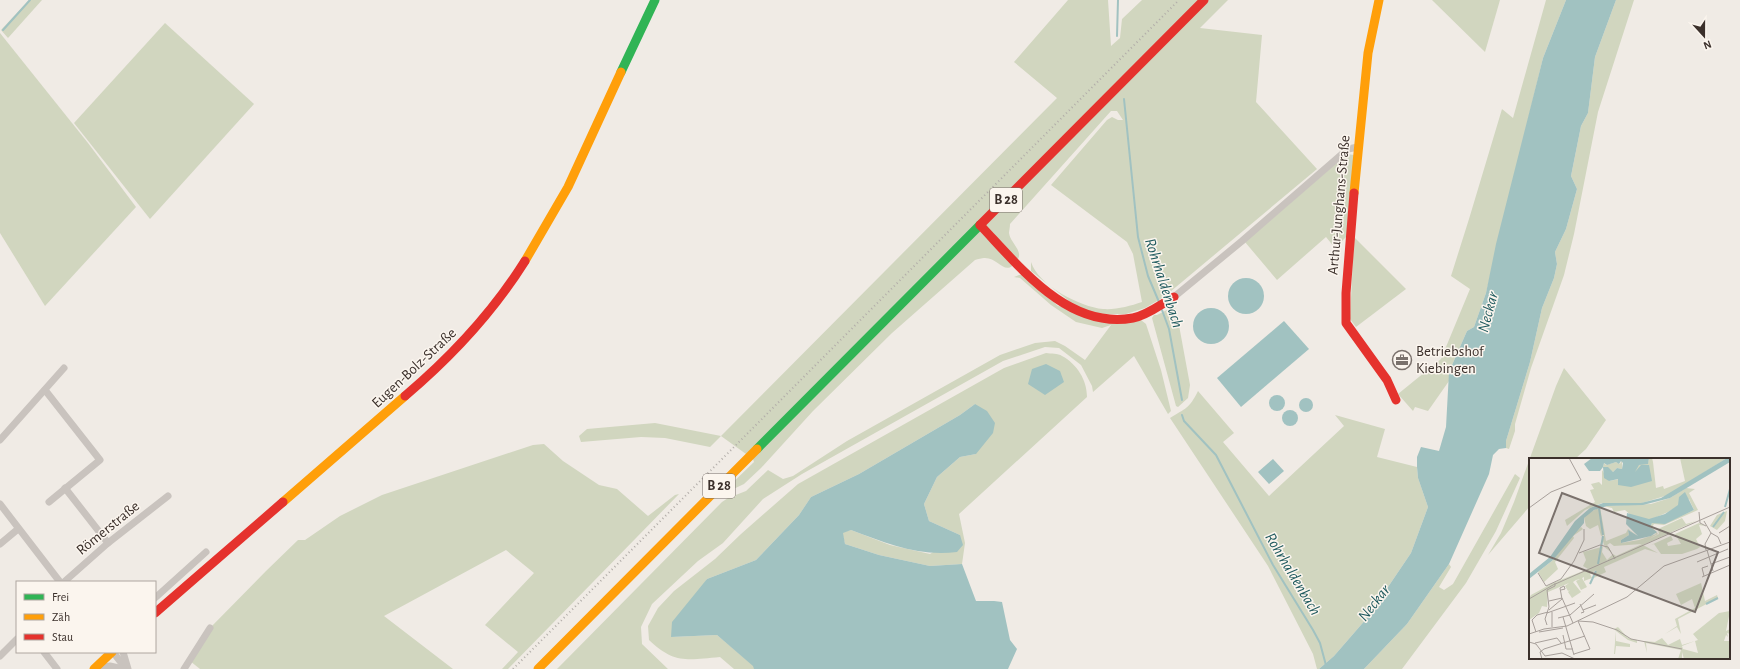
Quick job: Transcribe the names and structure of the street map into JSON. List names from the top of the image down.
{
  "streets": {
    "street": [
      "B 28",
      "Arthur-Junghans-Straße",
      "Eugen-Bolz-Straße",
      "Römerstraße"
    ]
  },
  "water": ["Rohrhaldenbach", "Neckar"],
  "places": {
    "office": ["Betriebshof Kiebingen"]
  },
  "legend": ["Frei", "Zäh", "Stau"],
  "north": "bottom"
}
